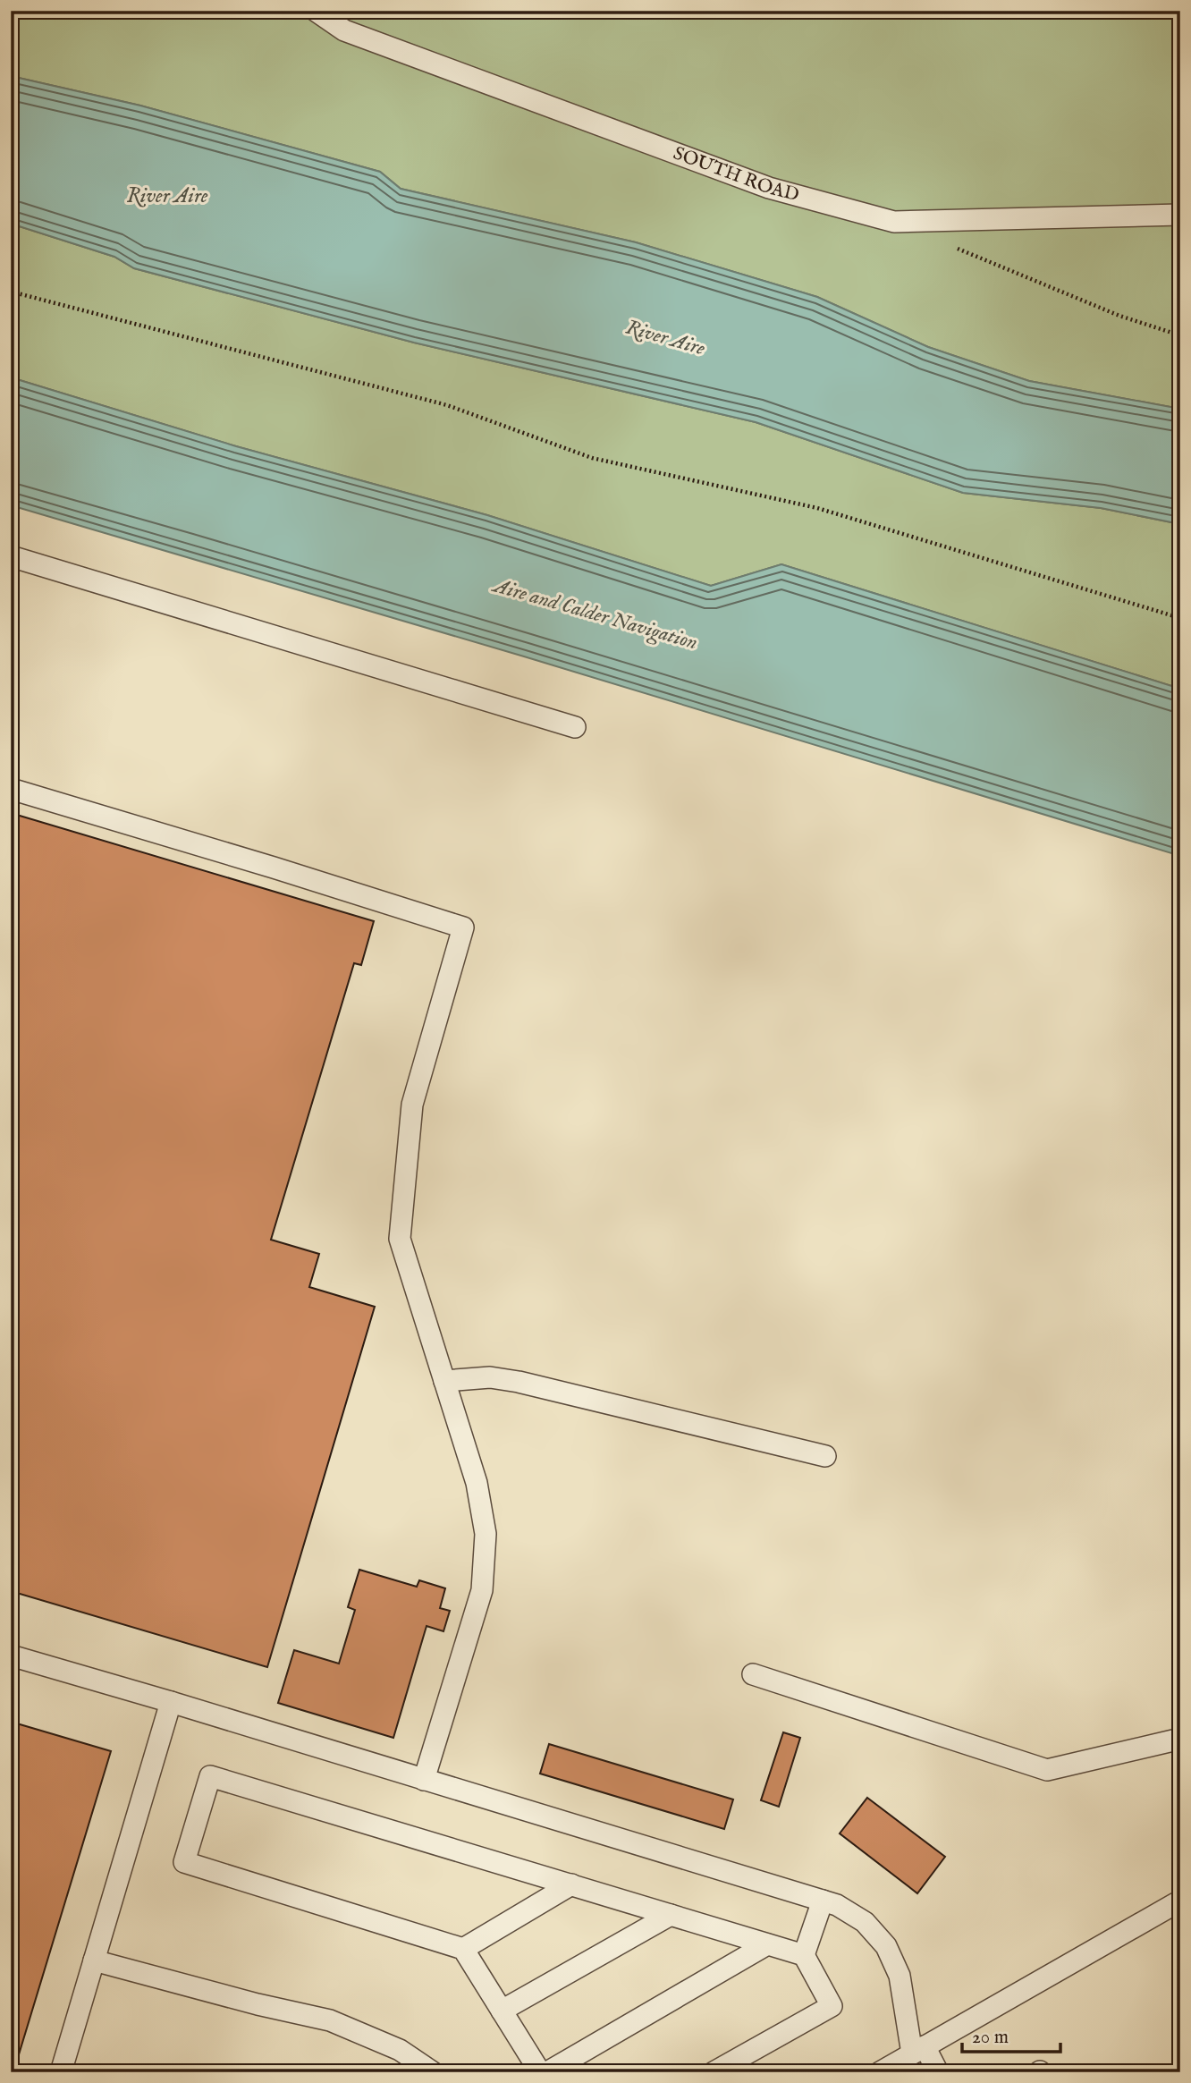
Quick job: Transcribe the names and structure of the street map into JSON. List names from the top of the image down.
{
  "streets": {
    "lane": ["SOUTH ROAD"]
  },
  "water": ["River Aire", "Aire and Calder Navigation"],
  "scale_bar": "20 m"
}
